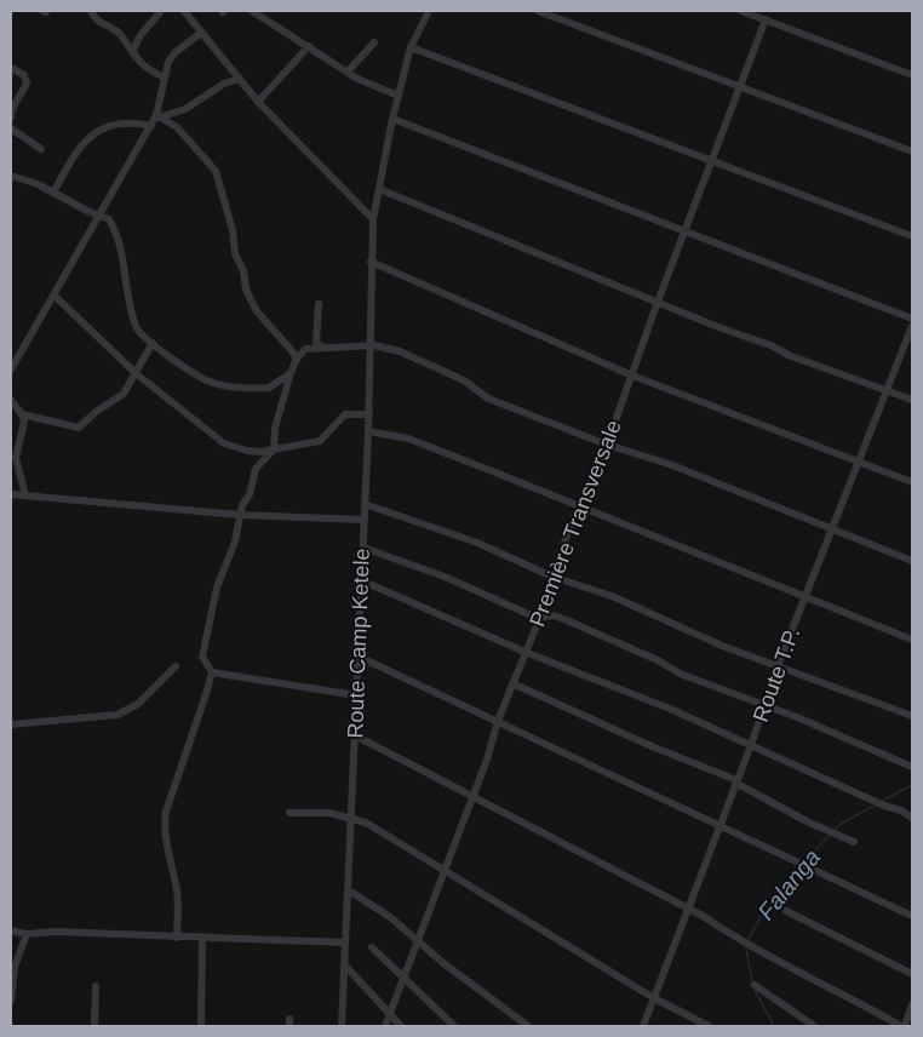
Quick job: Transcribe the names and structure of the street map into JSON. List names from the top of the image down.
{
  "streets": {
    "street": ["Première Transversale", "Route Camp Ketele", "Route T.P."]
  },
  "water": ["Falanga"]
}
